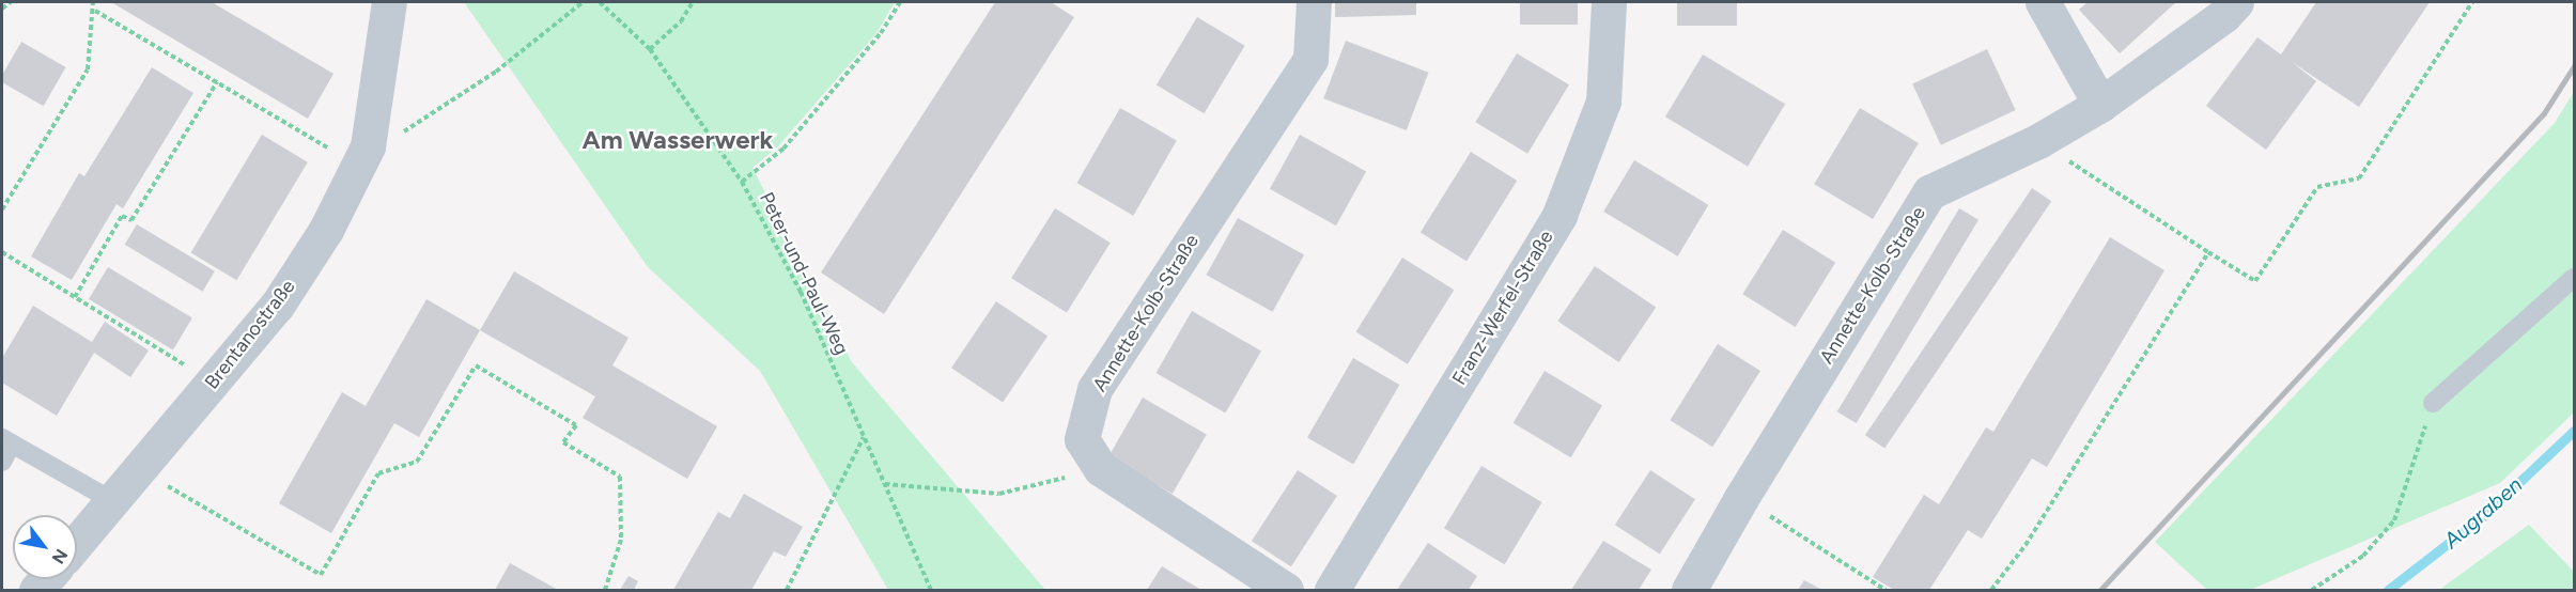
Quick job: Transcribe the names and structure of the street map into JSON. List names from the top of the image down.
{
  "streets": {
    "street": ["Annette-Kolb-Straße", "Franz-Werfel-Straße", "Brentanostraße"],
    "path": ["Peter-und-Paul-Weg"]
  },
  "districts": ["Am Wasserwerk"],
  "water": ["Augraben"],
  "north": "bottom right"
}
